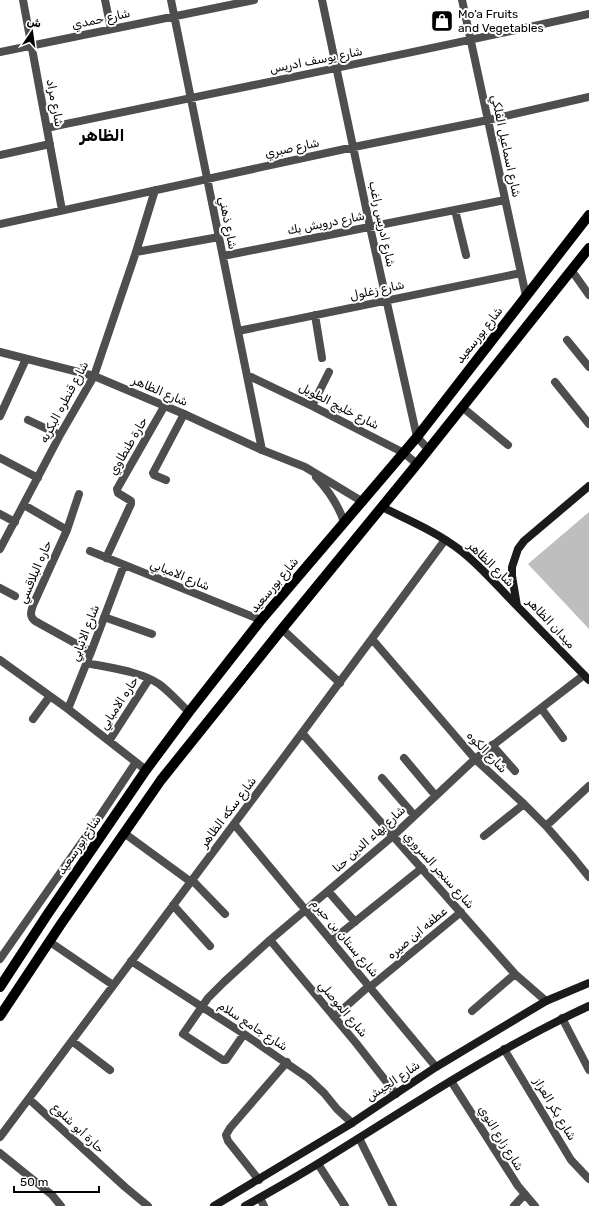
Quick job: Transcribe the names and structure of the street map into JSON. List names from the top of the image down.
{
  "streets": {
    "main road": [
      "شارع بورسعيد",
      "شارع الظاهر",
      "ميدان الظاهر",
      "شارع الجيش"
    ],
    "street": [
      "شارع حمدي",
      "شارع يوسف ادريس",
      "شارع مراد",
      "شارع اسماعيل الفلكي",
      "شارع صبري",
      "شارع ذهني",
      "شارع درويش بك",
      "شارع ادريس راغب",
      "شارع زغلول",
      "شارع قنطره البكريه",
      "شارع خليج الطويل",
      "حارة طنطاوي",
      "حاره البلاقسي",
      "شارع الامبابي",
      "شارع الانبابي",
      "حاره الامبابي",
      "شارع الكوه",
      "شارع سكه الظاهر",
      "شارع بهاء الدين حنا",
      "شارع سنجر السروري",
      "عطفه ابن صيره",
      "شارع بستان بن حيرم",
      "شارع الموصلي",
      "شارع جامع سلام",
      "شارع بكر العزاز",
      "حارة أبو شلوع",
      "شارع زارع النوي"
    ]
  },
  "crossings": [
    ["شارع حمدي", "شارع مراد"],
    ["شارع حمدي", "شارع ذهني"],
    ["شارع يوسف ادريس", "شارع مراد"],
    ["شارع يوسف ادريس", "شارع اسماعيل الفلكي"],
    ["شارع يوسف ادريس", "شارع ذهني"],
    ["شارع يوسف ادريس", "شارع ادريس راغب"],
    ["شارع مراد", "شارع صبري"],
    ["شارع اسماعيل الفلكي", "شارع صبري"],
    ["شارع اسماعيل الفلكي", "شارع درويش بك"],
    ["شارع اسماعيل الفلكي", "شارع زغلول"],
    ["شارع اسماعيل الفلكي", "شارع بورسعيد"],
    ["شارع صبري", "شارع ذهني"],
    ["شارع صبري", "شارع ادريس راغب"],
    ["شارع صبري", "شارع قنطره البكريه"],
    ["شارع ذهني", "شارع درويش بك"],
    ["شارع ذهني", "شارع زغلول"],
    ["شارع ذهني", "شارع الظاهر"],
    ["شارع ذهني", "شارع خليج الطويل"],
    ["شارع درويش بك", "شارع ادريس راغب"],
    ["شارع ادريس راغب", "شارع زغلول"],
    ["شارع ادريس راغب", "شارع بورسعيد"],
    ["شارع بورسعيد", "شارع الظاهر"],
    ["شارع بورسعيد", "شارع خليج الطويل"],
    ["شارع بورسعيد", "شارع الامبابي"],
    ["شارع الظاهر", "شارع قنطره البكريه"],
    ["شارع الظاهر", "حارة طنطاوي"],
    ["شارع الظاهر", "ميدان الظاهر"],
    ["شارع الظاهر", "شارع سكه الظاهر"],
    ["حارة طنطاوي", "شارع الامبابي"],
    ["حاره البلاقسي", "شارع الانبابي"],
    ["شارع الامبابي", "شارع الانبابي"],
    ["ميدان الظاهر", "شارع بهاء الدين حنا"],
    ["شارع الكوه", "شارع سكه الظاهر"],
    ["شارع الكوه", "شارع بهاء الدين حنا"],
    ["شارع سكه الظاهر", "شارع سنجر السروري"],
    ["شارع سكه الظاهر", "شارع بستان بن حيرم"],
    ["شارع سكه الظاهر", "شارع جامع سلام"],
    ["شارع سكه الظاهر", "حارة أبو شلوع"],
    ["شارع بهاء الدين حنا", "شارع سنجر السروري"],
    ["شارع بهاء الدين حنا", "شارع بستان بن حيرم"],
    ["شارع بهاء الدين حنا", "شارع الموصلي"],
    ["شارع بهاء الدين حنا", "شارع جامع سلام"],
    ["شارع سنجر السروري", "عطفه ابن صيره"],
    ["شارع سنجر السروري", "شارع الجيش"],
    ["عطفه ابن صيره", "شارع بستان بن حيرم"],
    ["عطفه ابن صيره", "شارع الموصلي"],
    ["شارع بستان بن حيرم", "شارع الجيش"],
    ["شارع الموصلي", "شارع الجيش"],
    ["شارع جامع سلام", "شارع الجيش"]
  ],
  "districts": ["الظاهر"],
  "places": {
    "shop": ["Mo’a Fruits and Vegetables"]
  },
  "scale_bar": "50 m",
  "north": "top"
}
